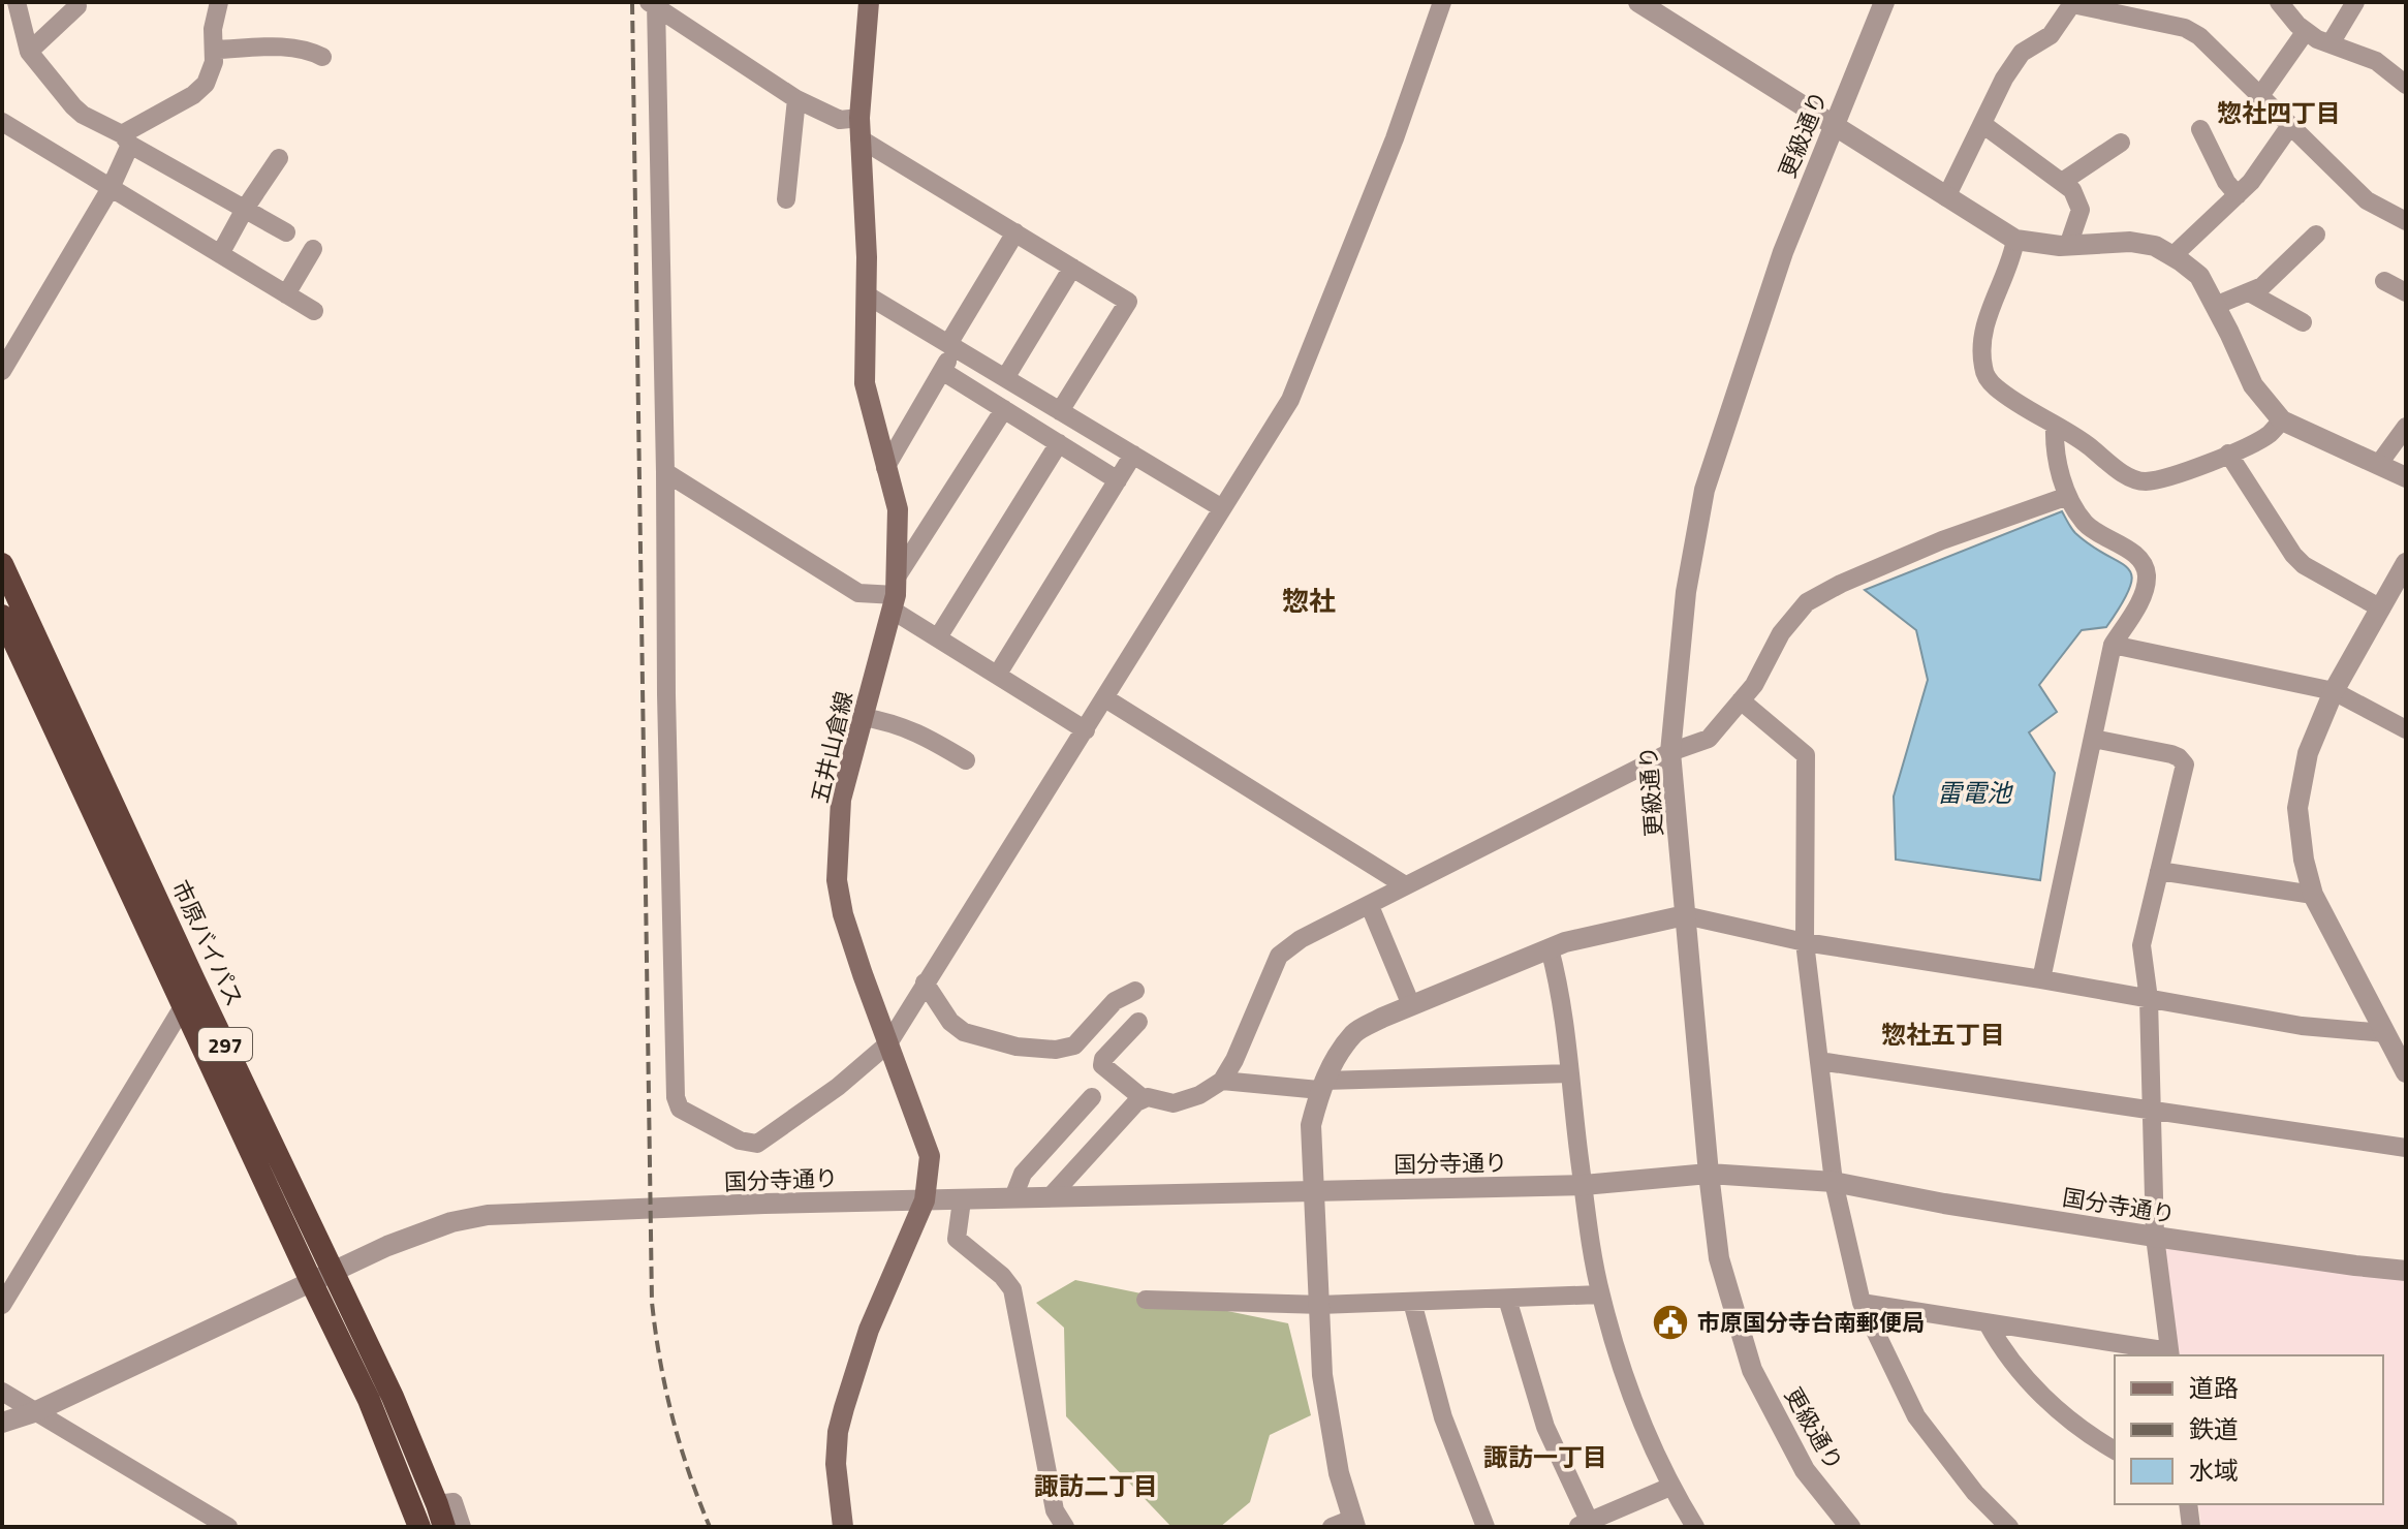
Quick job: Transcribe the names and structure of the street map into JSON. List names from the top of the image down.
{
  "streets": {
    "highway": ["市原バイパス", "297"],
    "main road": ["五井山倉線"],
    "street": ["更級通り", "国分寺通り"]
  },
  "crossings": [
    ["更級通り", "国分寺通り"],
    ["五井山倉線", "国分寺通り"],
    ["市原バイパス", "国分寺通り"]
  ],
  "districts": [
    "惣社四丁目",
    "惣社",
    "惣社五丁目",
    "諏訪一丁目",
    "諏訪二丁目"
  ],
  "water": ["雷電池"],
  "places": {
    "public building": ["市原国分寺台南郵便局"]
  },
  "legend": ["道路", "鉄道", "水域"]
}
